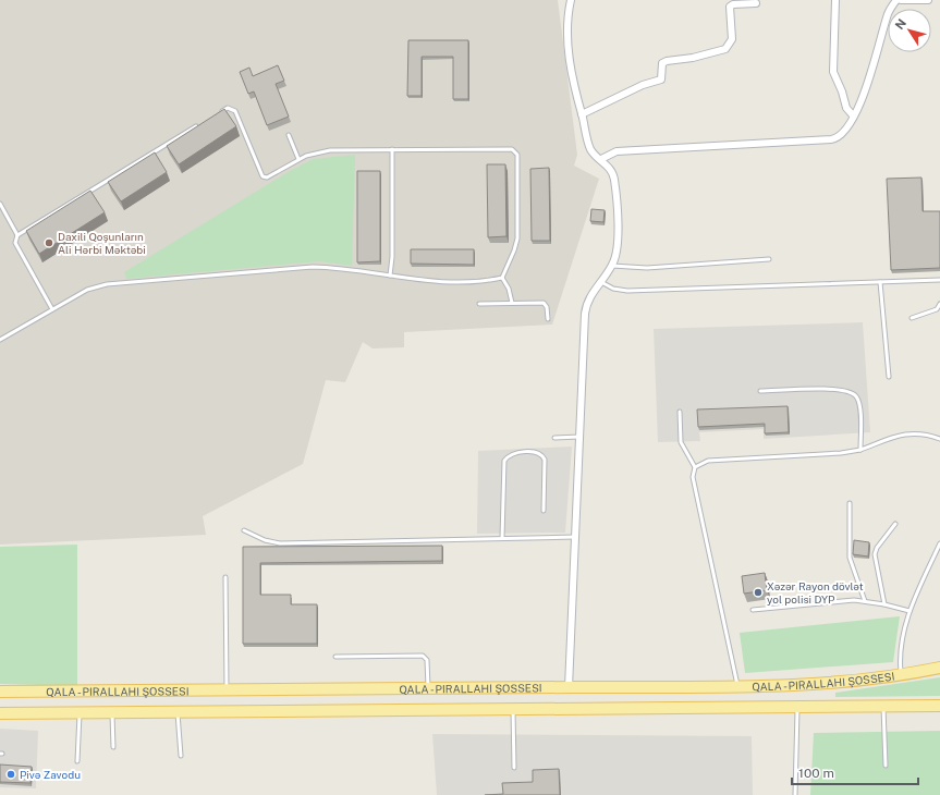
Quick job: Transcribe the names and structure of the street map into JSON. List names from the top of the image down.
{
  "places": ["Daxili Qoşunların Ali Hərbi Məktəbi", "Xəzər Rayon dövlət yol polisi DYP", "Pivə Zavodu"],
  "scale_bar": "100 m",
  "north": "top left"
}
